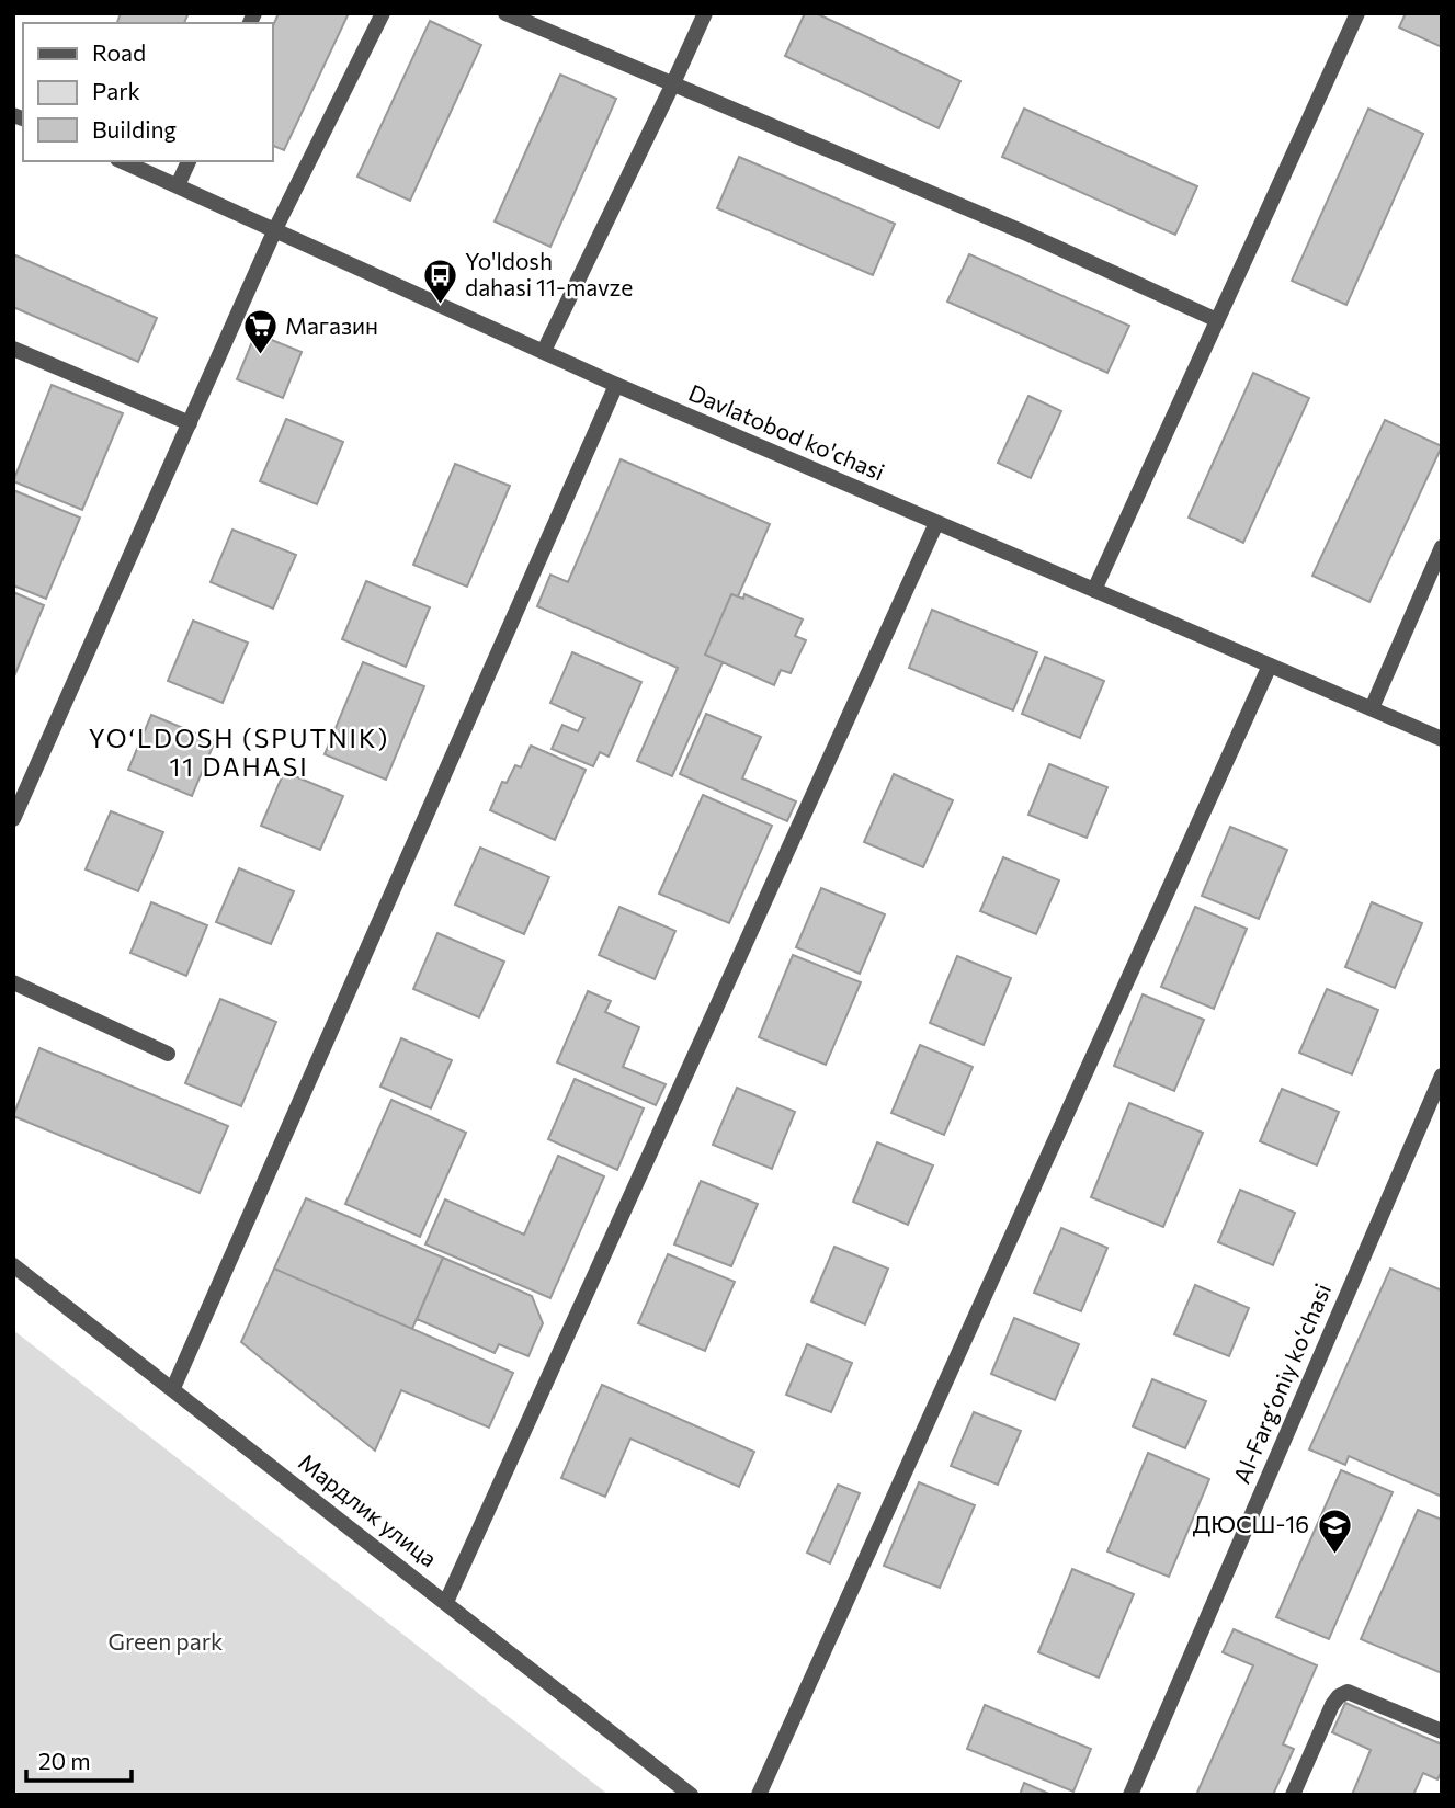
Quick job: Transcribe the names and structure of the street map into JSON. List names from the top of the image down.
{
  "streets": {
    "street": ["Davlatobod ko'chasi", "Al-Farg‘oniy ko‘chasi", "Мардлик улица"]
  },
  "districts": ["YO‘LDOSH (SPUTNIK) 11 DAHASI"],
  "parks": ["Green park"],
  "places": {
    "bus stop": ["Yo'ldosh dahasi 11-mavze"],
    "supermarket": ["Магазин"],
    "school or university": ["ДЮСШ-16"]
  },
  "legend": ["Road", "Park", "Building"],
  "scale_bar": "20 m"
}
